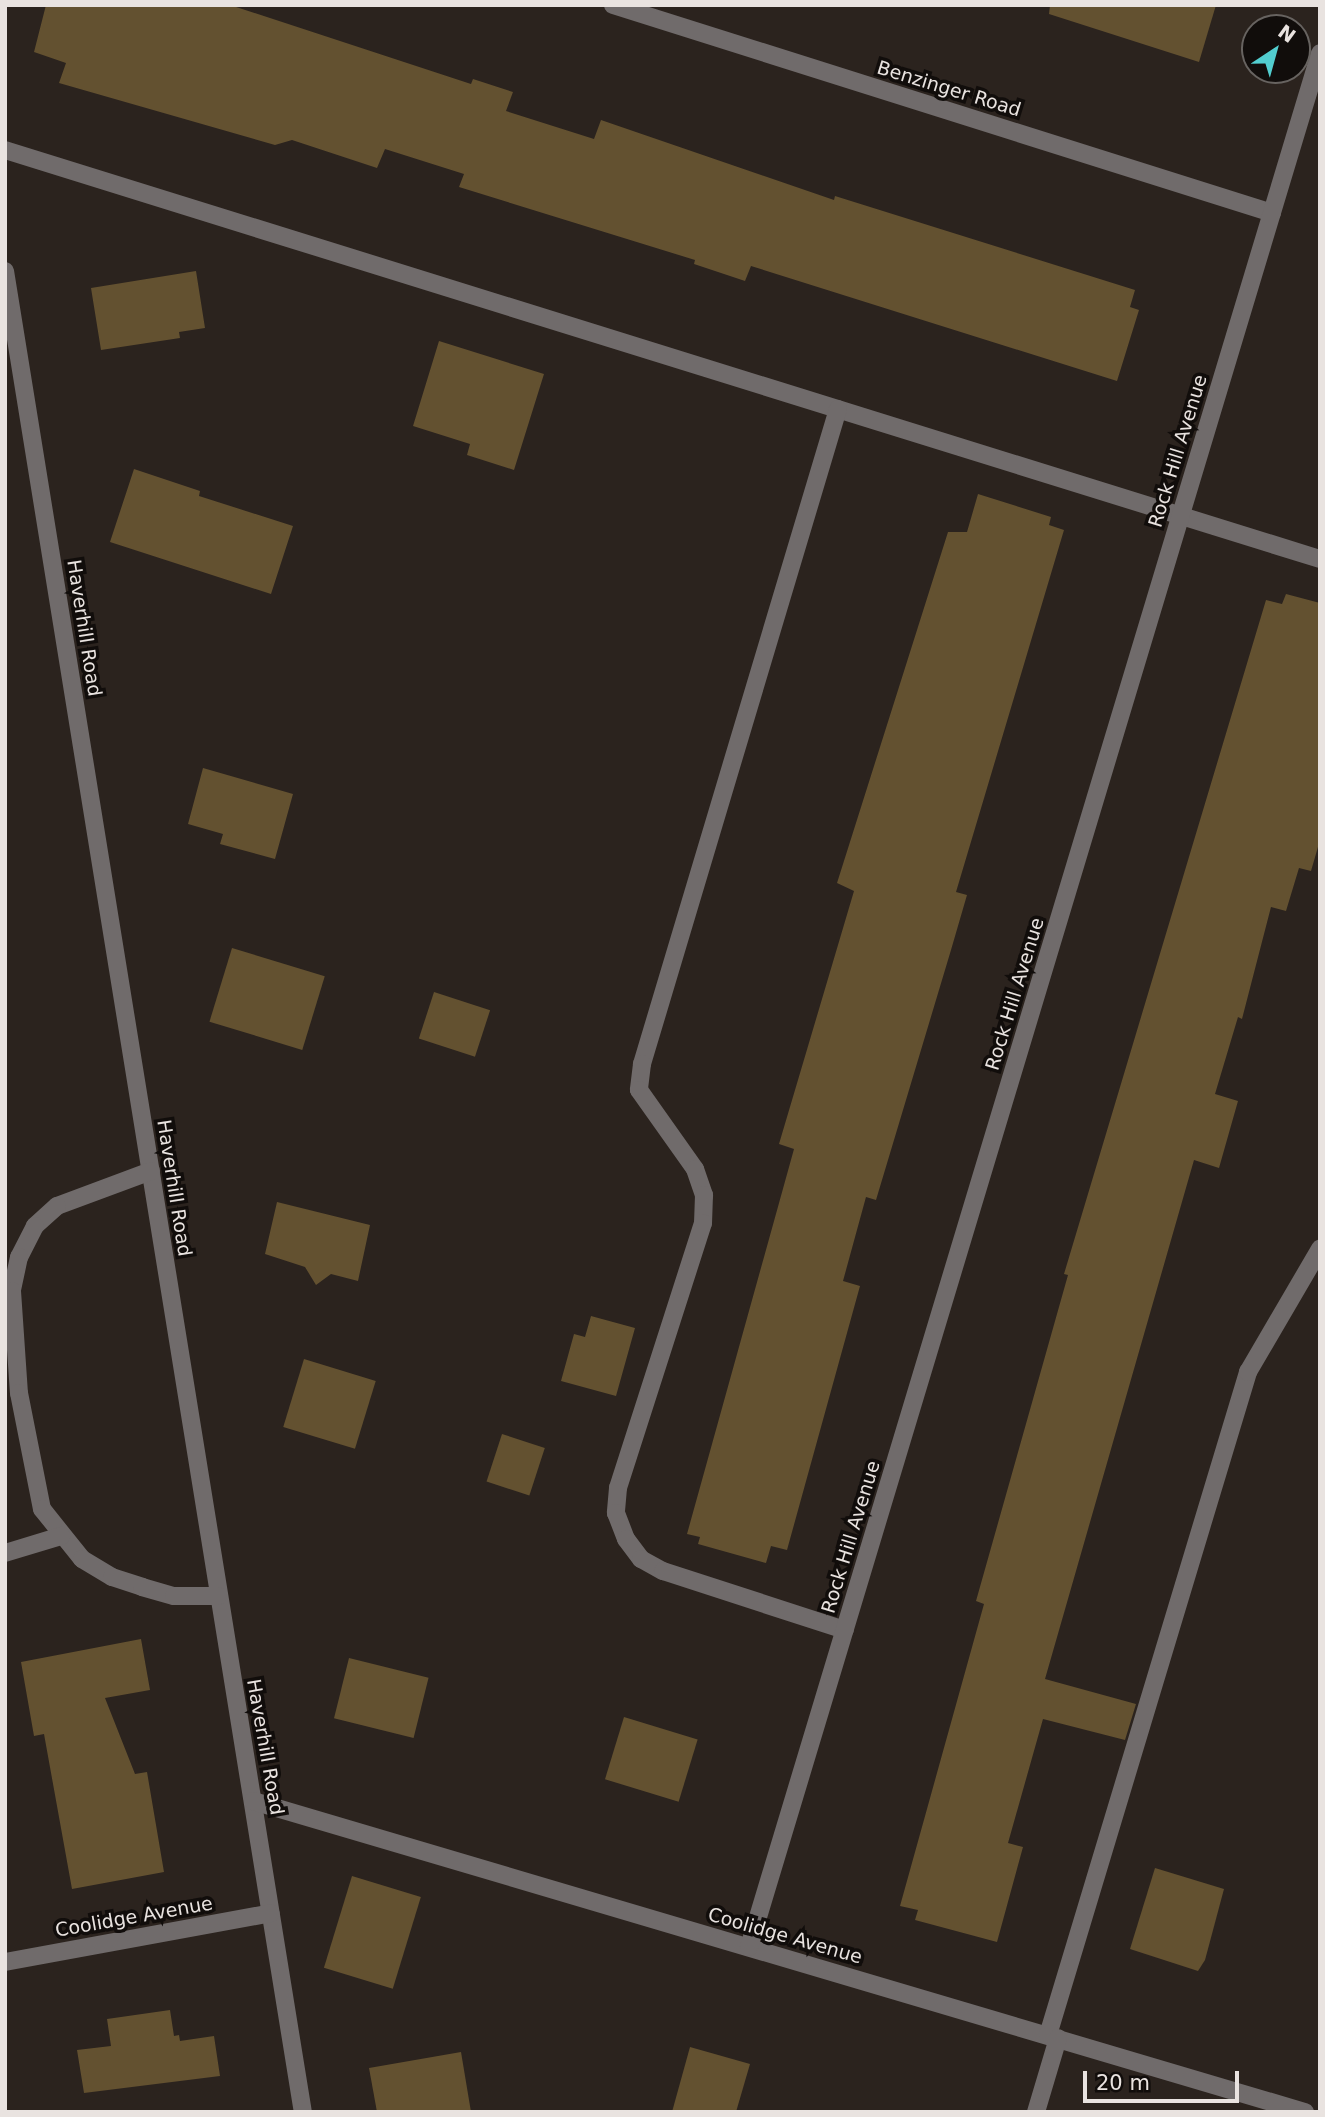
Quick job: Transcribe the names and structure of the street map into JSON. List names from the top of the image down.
{
  "streets": {
    "street": [
      "Benzinger Road",
      "Rock Hill Avenue",
      "Haverhill Road",
      "Coolidge Avenue"
    ]
  },
  "crossings": [
    ["Benzinger Road", "Rock Hill Avenue"],
    ["Rock Hill Avenue", "Coolidge Avenue"],
    ["Haverhill Road", "Coolidge Avenue"]
  ],
  "scale_bar": "20 m",
  "north": "top right"
}
